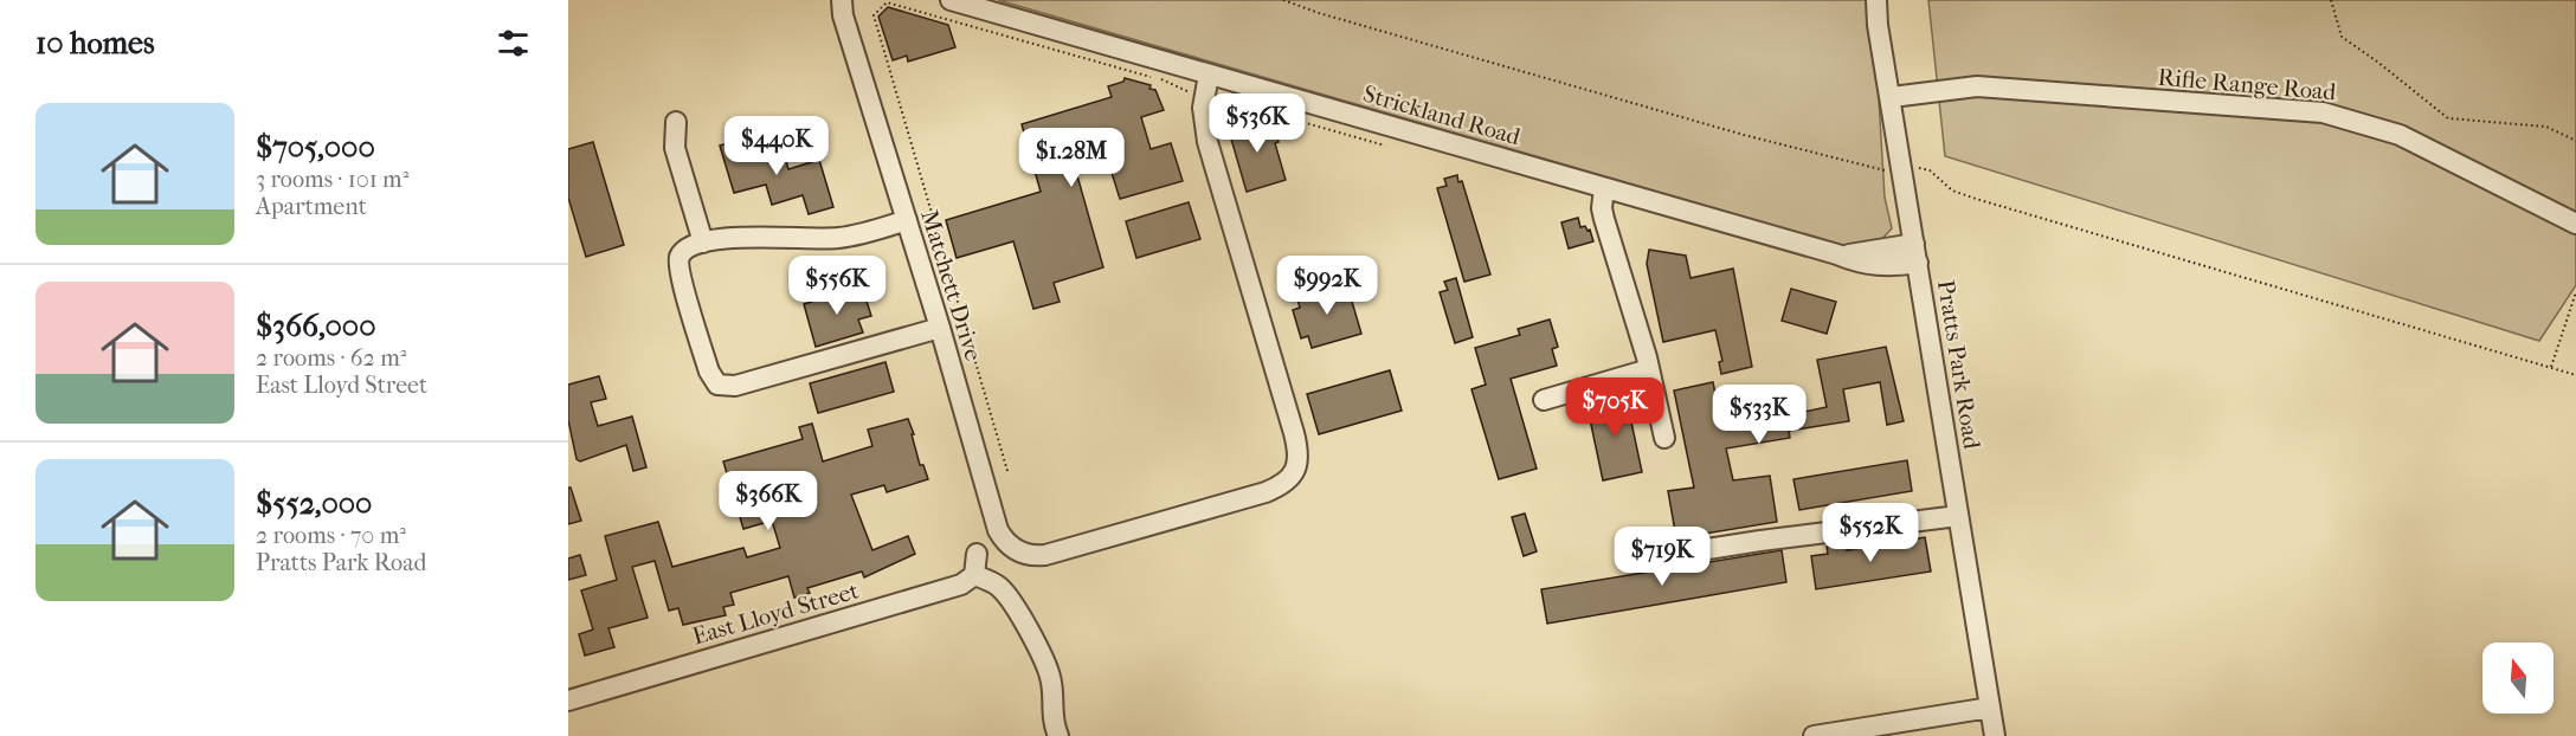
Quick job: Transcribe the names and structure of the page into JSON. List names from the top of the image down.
{
  "streets": {
    "street": [
      "Rifle Range Road",
      "Strickland Road",
      "Matchett Drive",
      "Pratts Park Road",
      "East Lloyd Street"
    ]
  },
  "crossings": [
    ["Rifle Range Road", "Pratts Park Road"],
    ["Strickland Road", "Pratts Park Road"]
  ],
  "north": "top",
  "page": {
    "heading": "10 homes",
    "list": [
      {
        "name": "$705,000",
        "note": "3 rooms · 101 m² · Apartment"
      },
      {
        "name": "$366,000",
        "note": "2 rooms · 62 m² · East Lloyd Street"
      },
      {
        "name": "$552,000",
        "note": "2 rooms · 70 m² · Pratts Park Road"
      }
    ],
    "price": [
      "$536K",
      "$440K",
      "$1.28M",
      "$556K",
      "$992K",
      "$705K",
      "$533K",
      "$366K",
      "$552K",
      "$719K"
    ]
  }
}
